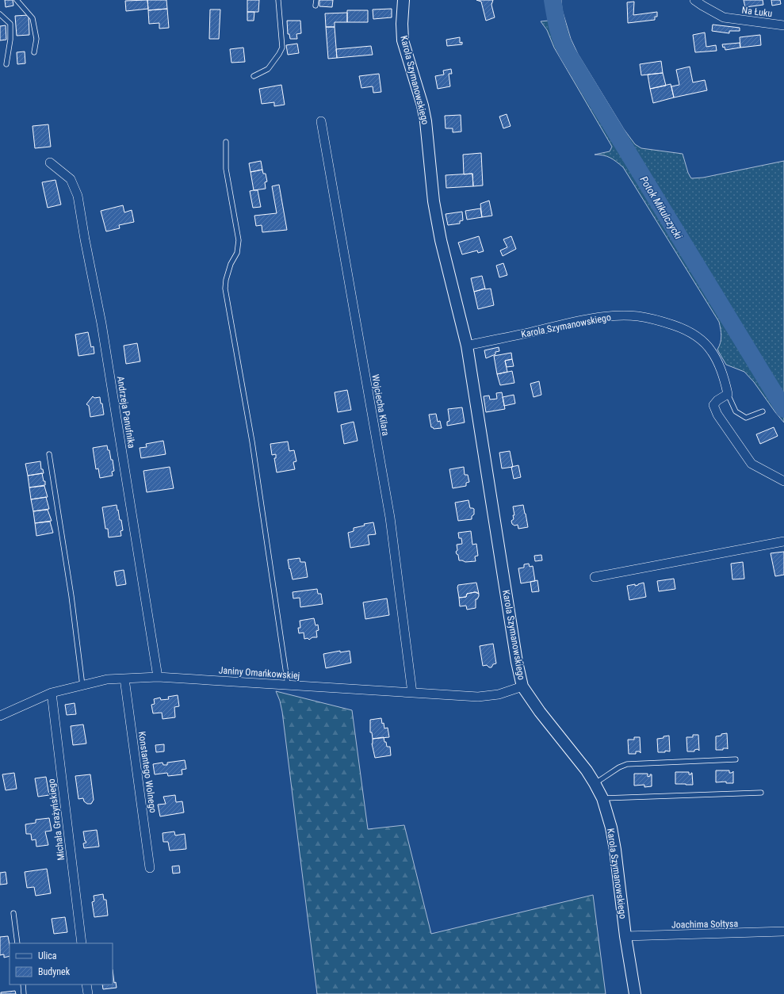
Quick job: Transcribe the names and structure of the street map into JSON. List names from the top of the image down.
{
  "streets": {
    "street": [
      "Na Łuku",
      "Karola Szymanowskiego",
      "Wojciecha Kilara",
      "Andrzeja Panufnika",
      "Janiny Omańkowskiej",
      "Konstantego Wolnego",
      "Michała Grażyńskiego",
      "Joachima Sołtysa"
    ]
  },
  "crossings": [
    ["Karola Szymanowskiego", "Janiny Omańkowskiej"],
    ["Karola Szymanowskiego", "Joachima Sołtysa"],
    ["Wojciecha Kilara", "Janiny Omańkowskiej"],
    ["Andrzeja Panufnika", "Janiny Omańkowskiej"],
    ["Janiny Omańkowskiej", "Konstantego Wolnego"],
    ["Janiny Omańkowskiej", "Michała Grażyńskiego"]
  ],
  "water": ["Potok Mikulczycki"],
  "legend": ["Ulica", "Budynek"]
}
